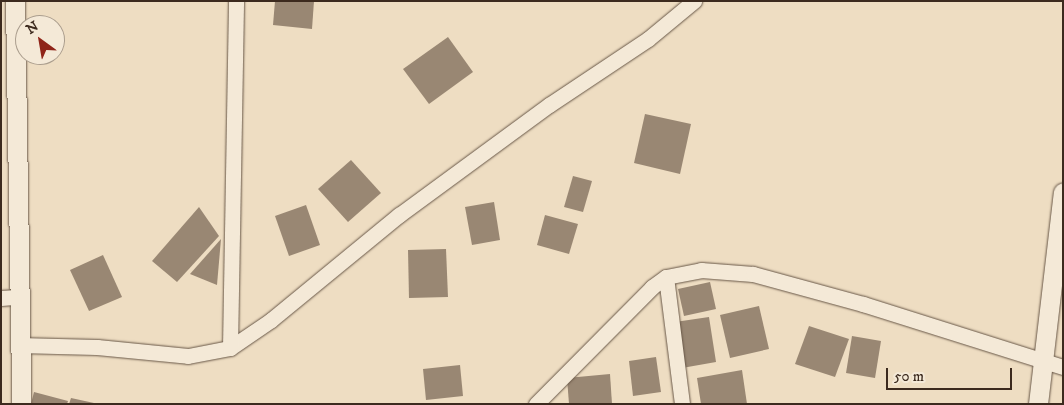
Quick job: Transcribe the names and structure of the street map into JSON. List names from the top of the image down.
{
  "scale_bar": "50 m",
  "north": "top left"
}
